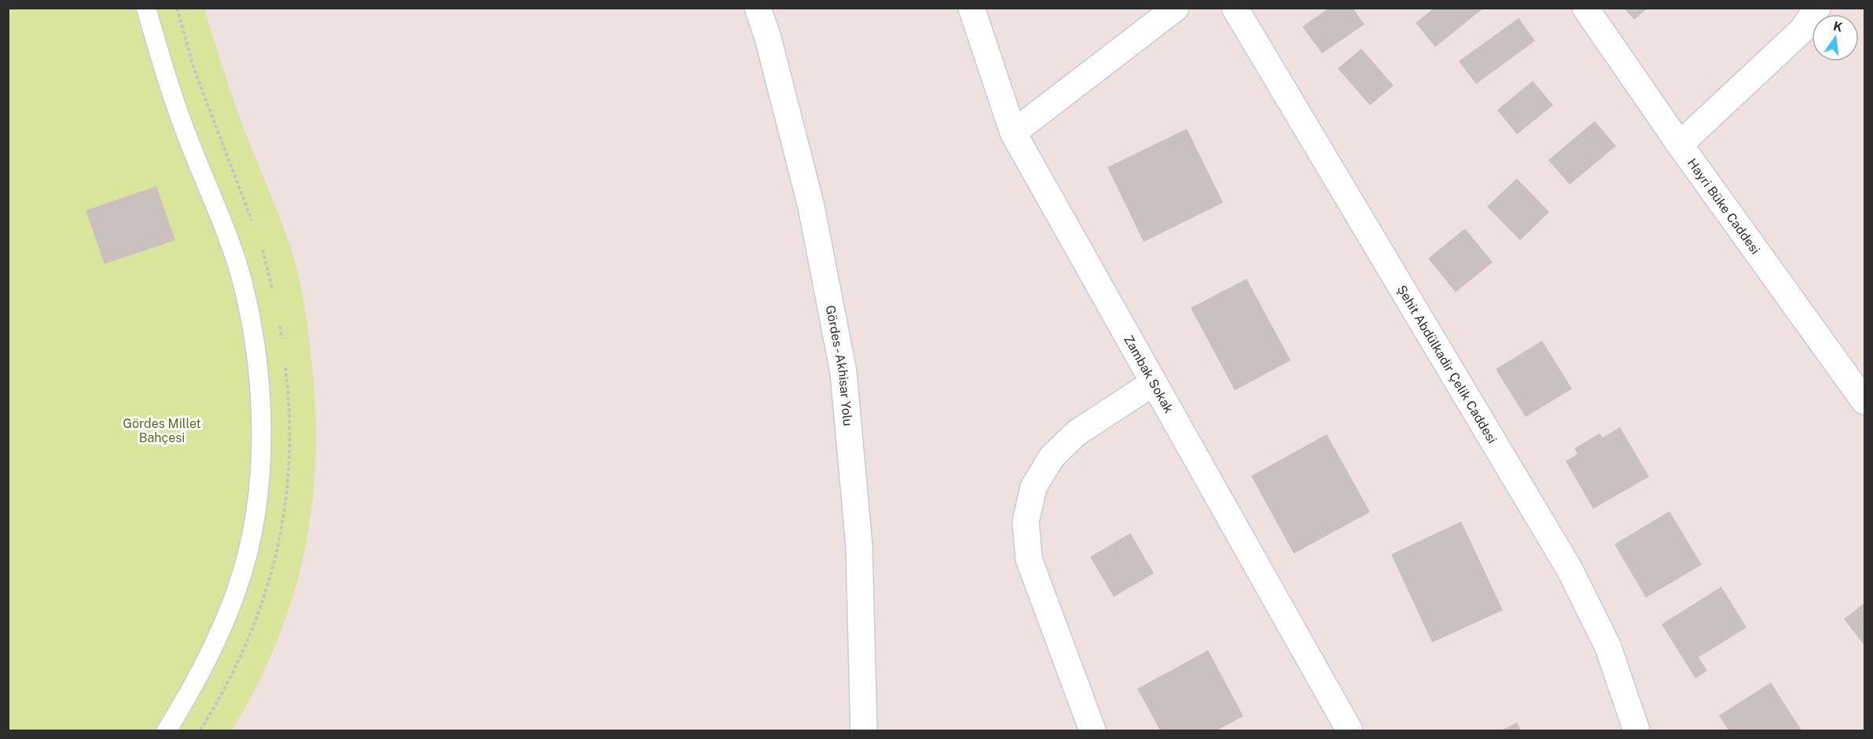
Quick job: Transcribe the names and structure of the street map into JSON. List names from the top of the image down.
{
  "streets": {
    "street": [
      "Hayri Büke Caddesi",
      "Şehit Abdülkadir Çelik Caddesi",
      "Gördes - Akhisar Yolu",
      "Zambak Sokak"
    ]
  },
  "parks": ["Gördes Millet Bahçesi"],
  "north": "top"
}
